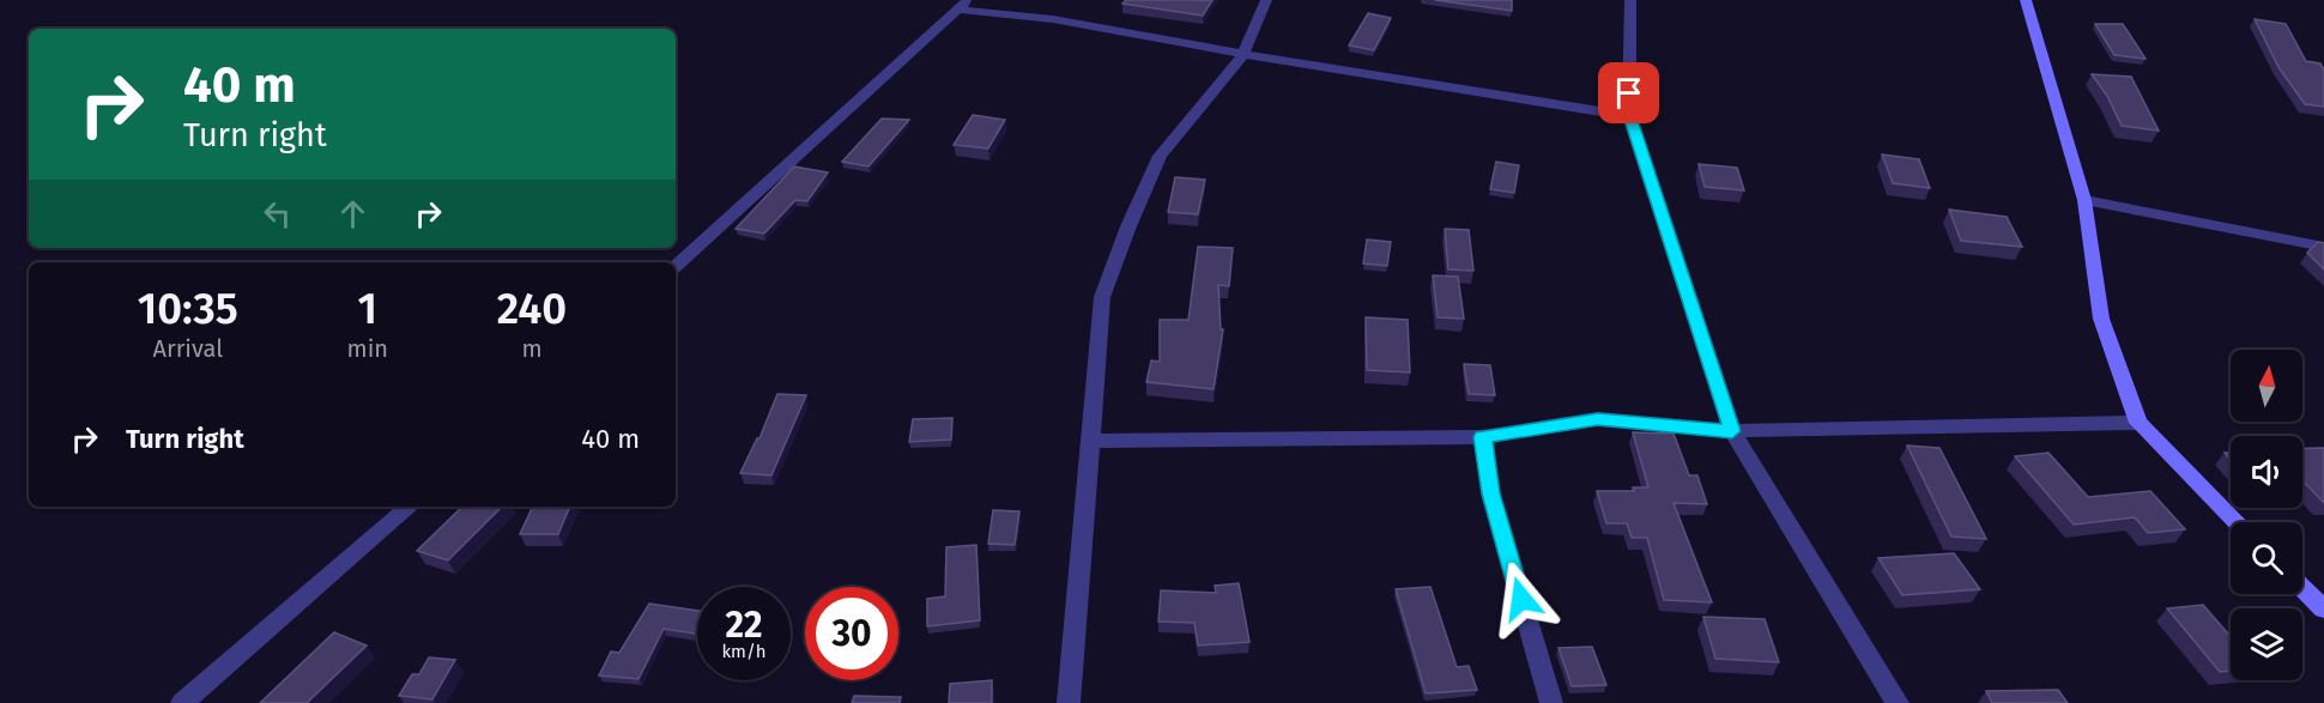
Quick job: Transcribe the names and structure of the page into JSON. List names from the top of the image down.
{
  "north": "top",
  "page": {
    "turn": ["40 m", "Turn right"],
    "eta": [
      "10:35",
      "Arrival",
      "1",
      "min",
      "240",
      "m"
    ],
    "list": [
      {
        "name": "Turn right",
        "value": "40 m"
      }
    ],
    "speed": "22 km/h",
    "limit": "30"
  }
}
